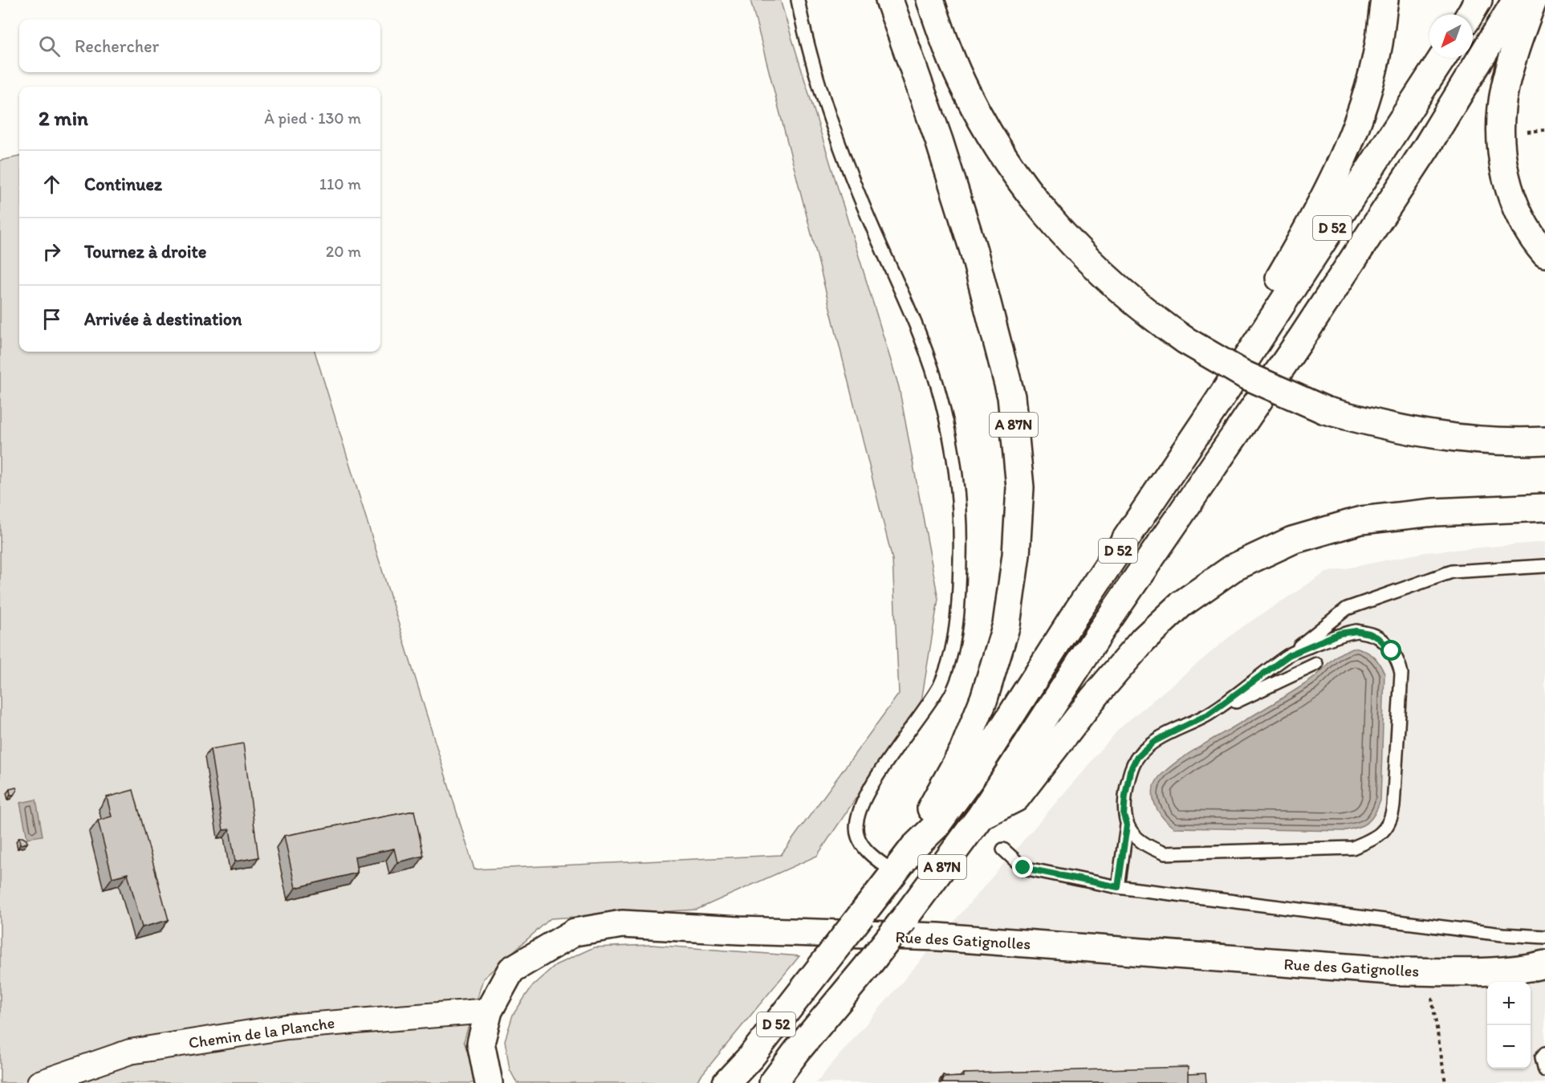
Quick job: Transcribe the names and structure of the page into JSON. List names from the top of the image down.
{
  "streets": {
    "main road": ["D 52", "A 87N", "Rue des Gatignolles"],
    "street": ["Chemin de la Planche"]
  },
  "crossings": [
    ["D 52", "A 87N"],
    ["Rue des Gatignolles", "Chemin de la Planche"]
  ],
  "north": "bottom left",
  "page": {
    "search": "Rechercher",
    "heading": ["2 min", "À pied · 130 m"],
    "list": [
      ["Continuez", "110 m"],
      ["Tournez à droite", "20 m"],
      "Arrivée à destination"
    ],
    "map_buttons": ["+", "−"]
  }
}
